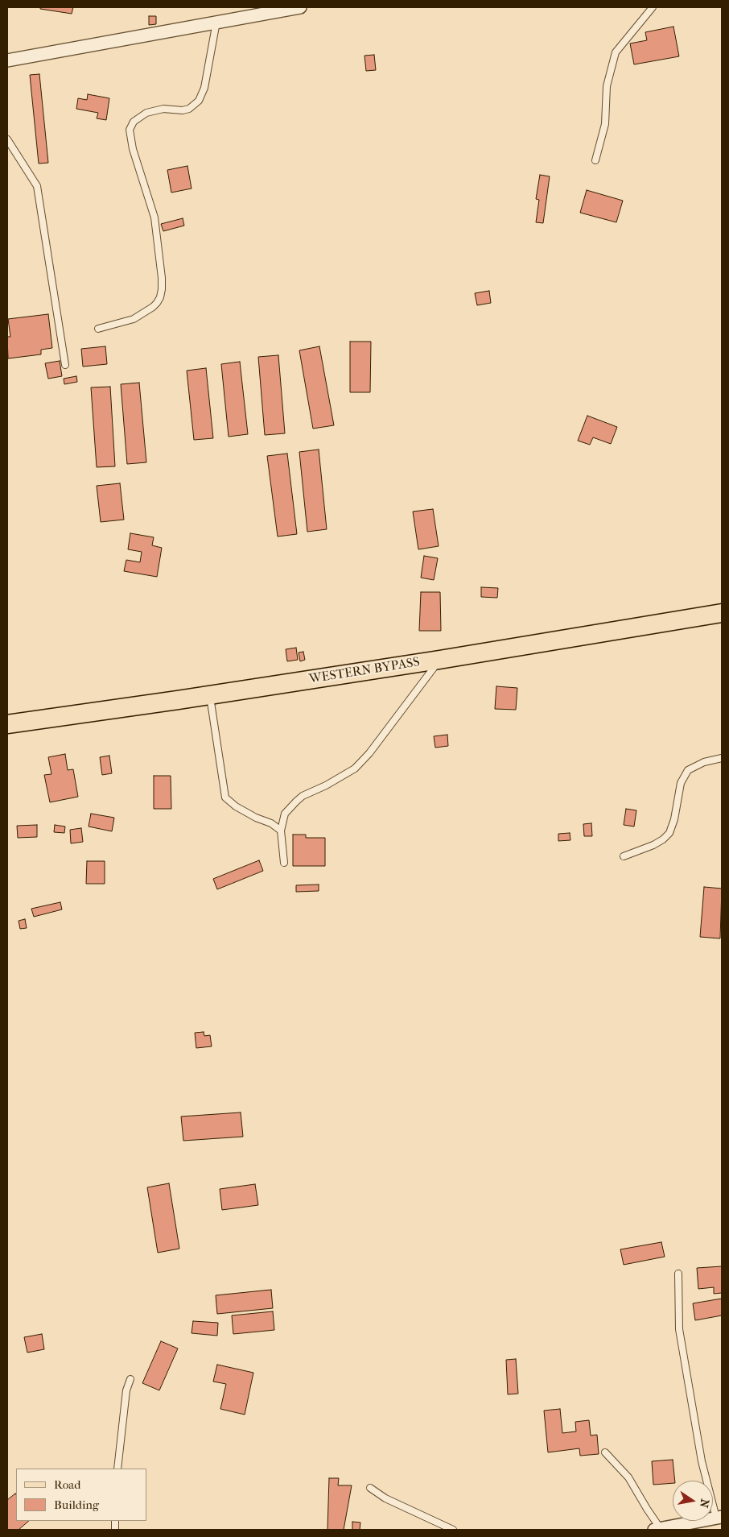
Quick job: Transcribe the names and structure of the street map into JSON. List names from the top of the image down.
{
  "streets": {
    "main road": ["WESTERN BYPASS"]
  },
  "legend": ["Road", "Building"],
  "north": "right"
}
